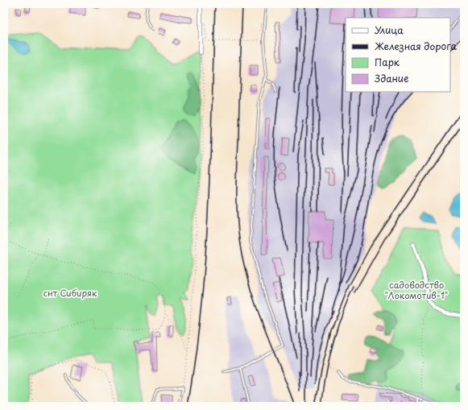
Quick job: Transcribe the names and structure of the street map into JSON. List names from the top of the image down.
{
  "parks": ["садоводство \"Локомотив-1\"", "снт Сибиряк"],
  "legend": [
    "Улица",
    "Железная дорога",
    "Парк",
    "Здание"
  ]
}
